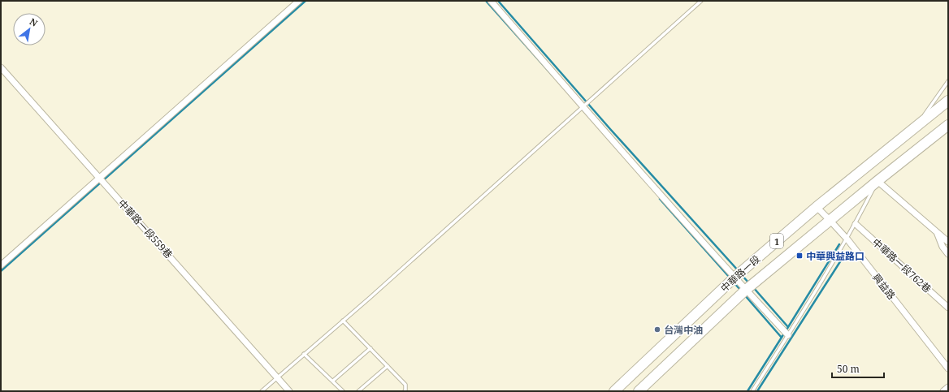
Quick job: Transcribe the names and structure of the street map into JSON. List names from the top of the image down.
{
  "streets": {
    "main road": ["1", "中華路一段"],
    "street": ["中華路一段559巷", "中華路一段762巷", "興益路"]
  },
  "crossings": [
    ["中華路一段", "興益路"]
  ],
  "places": {
    "transit": ["中華興益路口"],
    "other": ["台灣中油"]
  },
  "scale_bar": "50 m",
  "north": "top right"
}
